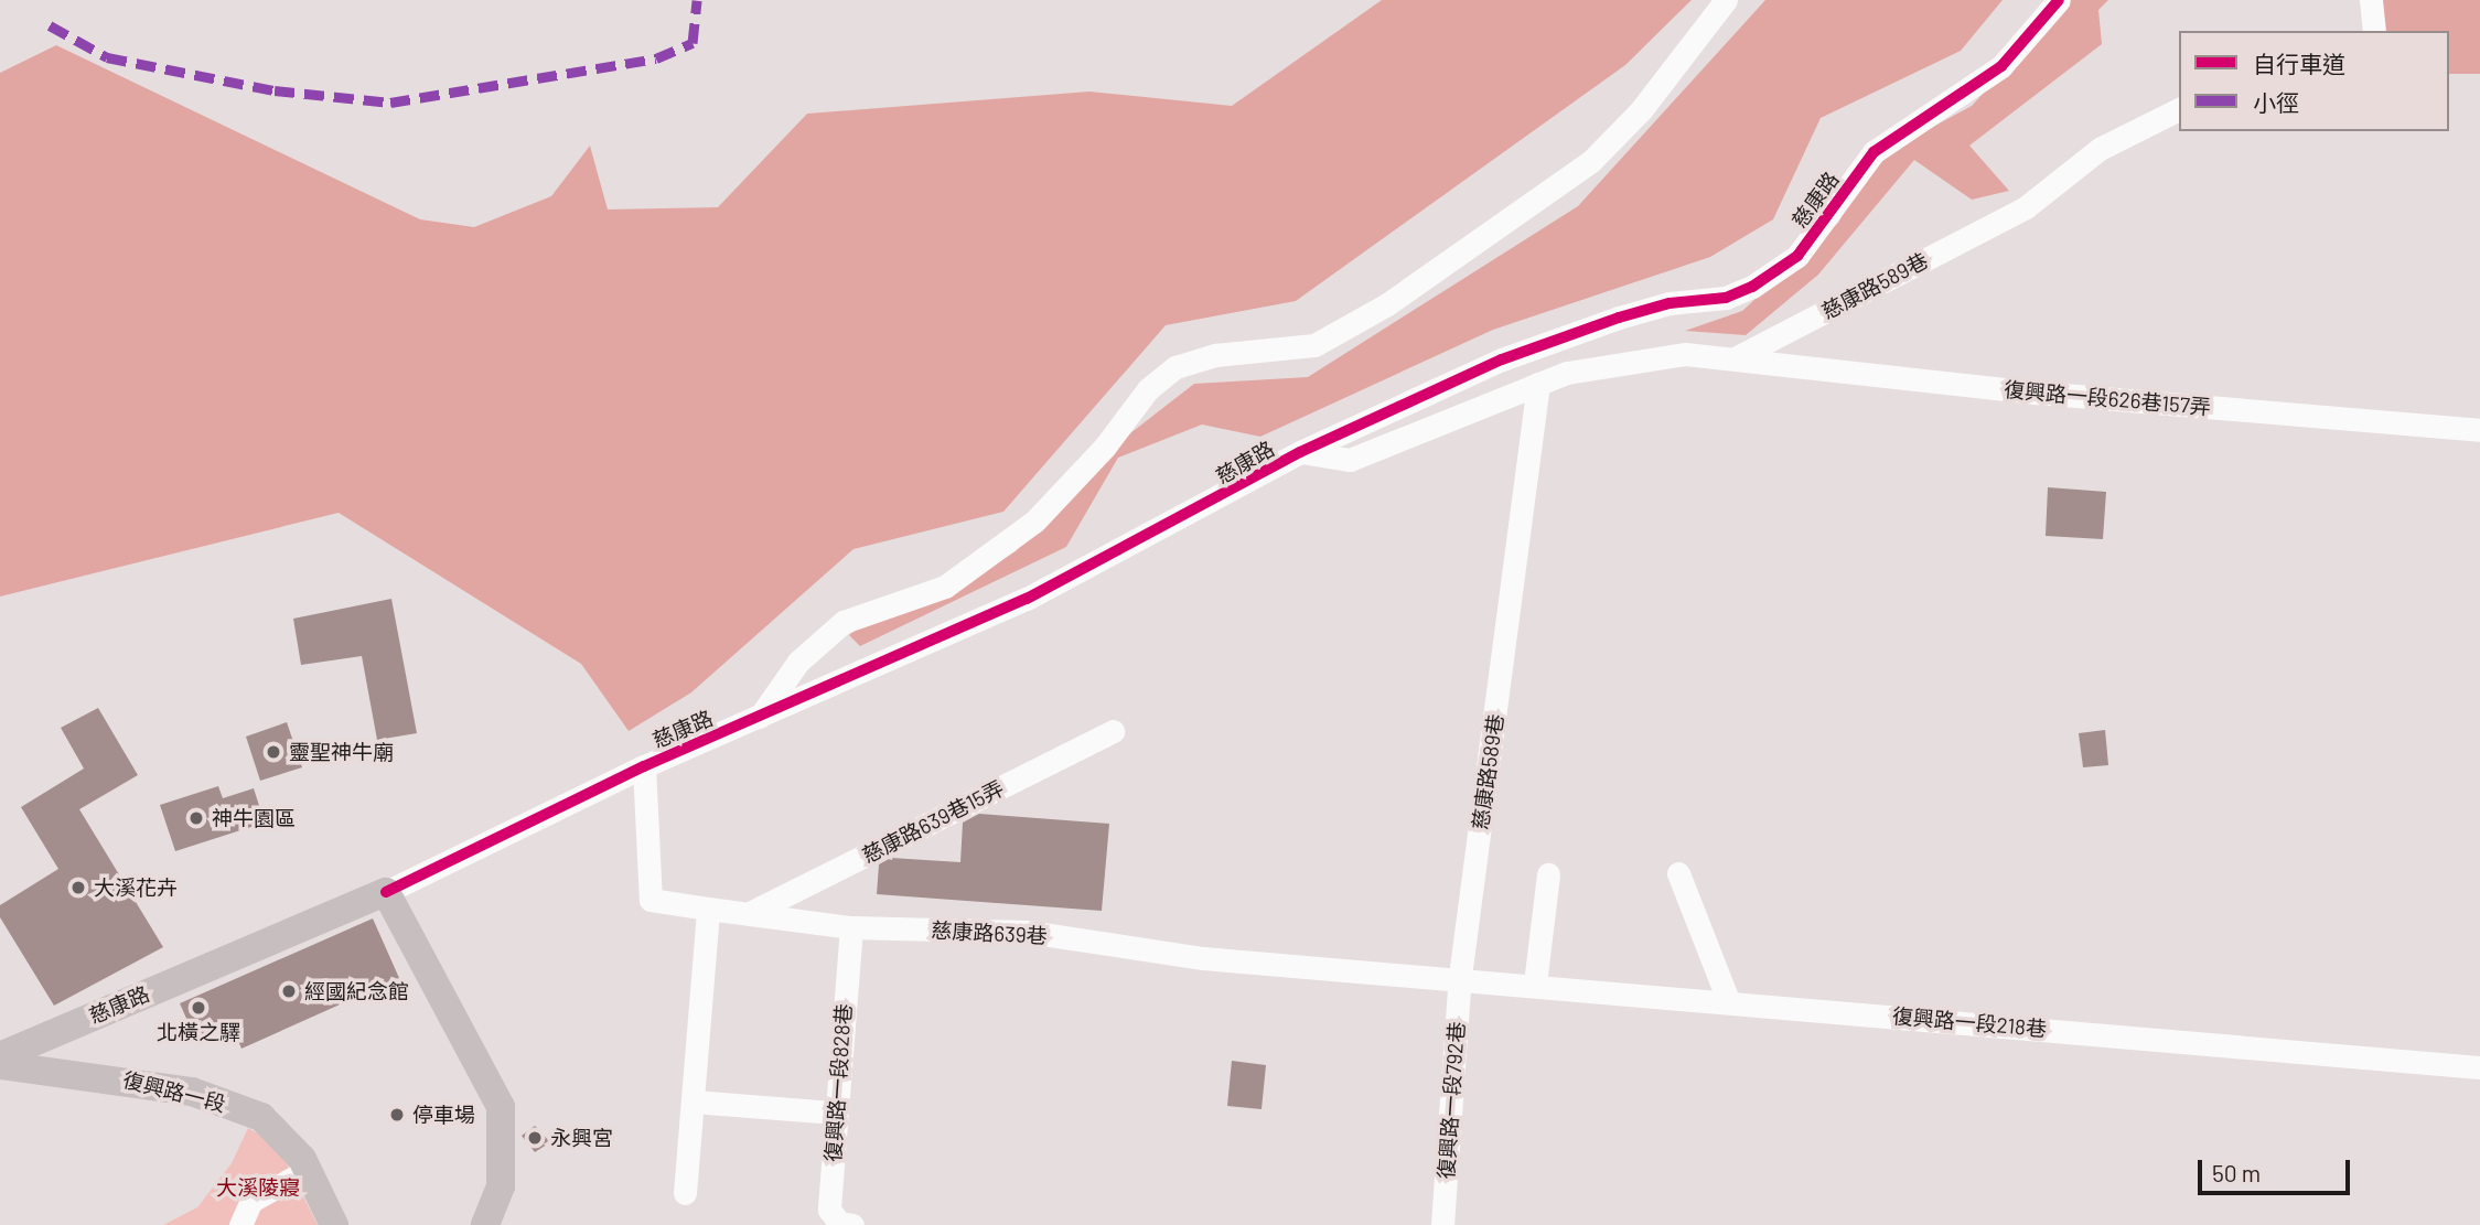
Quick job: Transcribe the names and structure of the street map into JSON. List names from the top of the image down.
{
  "streets": {
    "main road": ["慈康路", "復興路一段"],
    "street": [
      "慈康路589巷",
      "復興路一段626巷157弄",
      "慈康路639巷15弄",
      "慈康路639巷",
      "復興路一段218巷",
      "復興路一段828巷",
      "復興路一段792巷"
    ]
  },
  "crossings": [
    ["慈康路", "慈康路639巷"],
    ["慈康路589巷", "復興路一段626巷157弄"],
    ["慈康路589巷", "慈康路639巷"],
    ["慈康路589巷", "復興路一段218巷"],
    ["慈康路589巷", "復興路一段792巷"],
    ["慈康路639巷15弄", "慈康路639巷"],
    ["慈康路639巷", "復興路一段218巷"],
    ["慈康路639巷", "復興路一段828巷"],
    ["慈康路639巷", "復興路一段792巷"],
    ["復興路一段218巷", "復興路一段792巷"]
  ],
  "parks": ["大溪陵寢"],
  "places": [
    "靈聖神牛廟",
    "神牛園區",
    "大溪花卉",
    "經國紀念館",
    "北橫之驛",
    "停車場",
    "永興宮"
  ],
  "legend": ["自行車道", "小徑"],
  "scale_bar": "50 m"
}
